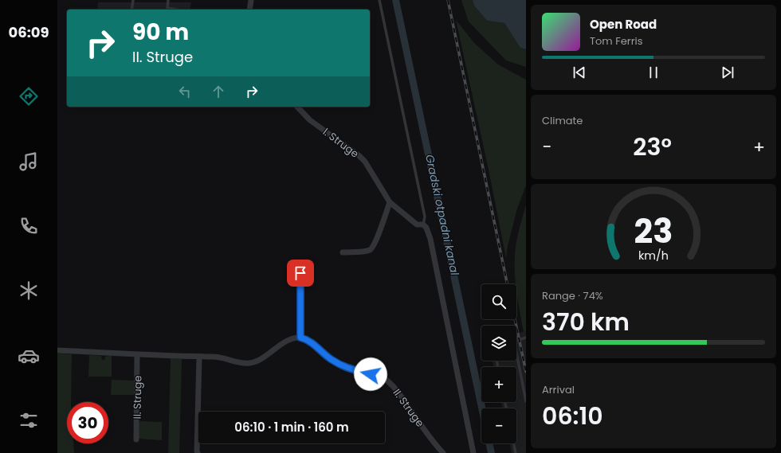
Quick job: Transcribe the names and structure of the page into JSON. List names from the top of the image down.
{
  "streets": {
    "street": ["I. Struge", "II. Struge"]
  },
  "water": ["Gradski otpadni kanal"],
  "page": {
    "tabs": "06:09",
    "turn": ["90 m", "II. Struge"],
    "song": ["Open Road", "Tom Ferris"],
    "tile": [
      "Climate",
      ["Range · 74%", "370 km"],
      ["Arrival", "06:10"]
    ],
    "heat": ["−", "23°", "+"],
    "map_buttons": ["+", "−"],
    "limit": "30",
    "trip": "06:10 · 1 min · 160 m",
    "gauge": ["23", "km/h"]
  }
}
